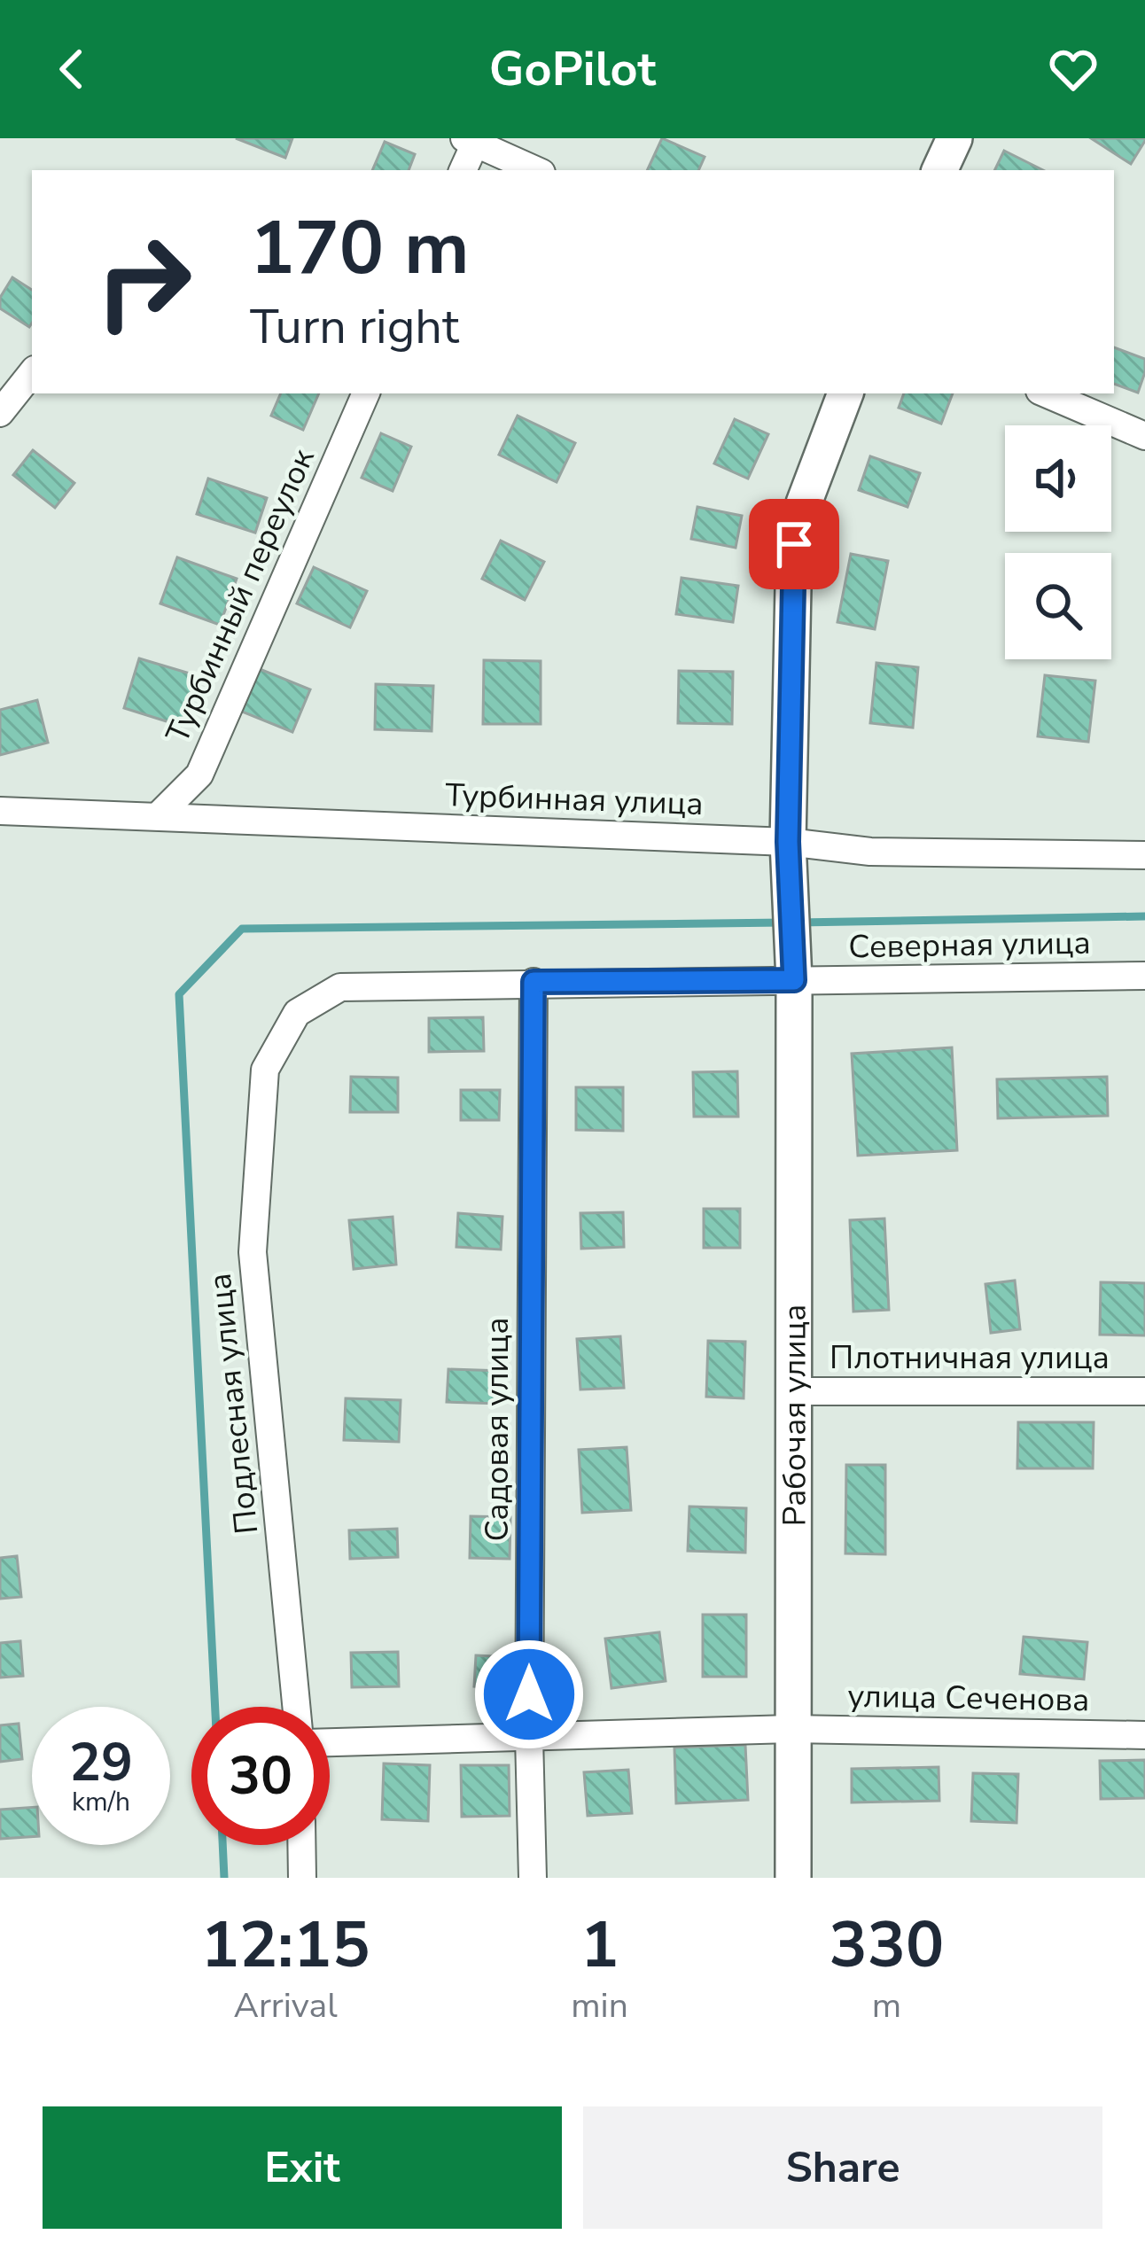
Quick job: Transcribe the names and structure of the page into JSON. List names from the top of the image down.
{
  "streets": {
    "street": [
      "Турбинный переулок",
      "Турбинная улица",
      "Северная улица",
      "Плотничная улица",
      "Подлесная улица",
      "Рабочая улица",
      "Садовая улица",
      "улица Сеченова"
    ]
  },
  "crossings": [
    ["Турбинный переулок", "Турбинная улица"],
    ["Турбинная улица", "Рабочая улица"],
    ["Северная улица", "Подлесная улица"],
    ["Северная улица", "Рабочая улица"],
    ["Северная улица", "Садовая улица"],
    ["Плотничная улица", "Рабочая улица"],
    ["Рабочая улица", "улица Сеченова"],
    ["Садовая улица", "улица Сеченова"]
  ],
  "page": {
    "header": "GoPilot",
    "turn": ["170 m", "Turn right"],
    "speed": "29 km/h",
    "limit": "30",
    "eta": [
      "12:15",
      "Arrival",
      "1",
      "min",
      "330",
      "m"
    ],
    "buttons": ["Exit", "Share"]
  }
}
